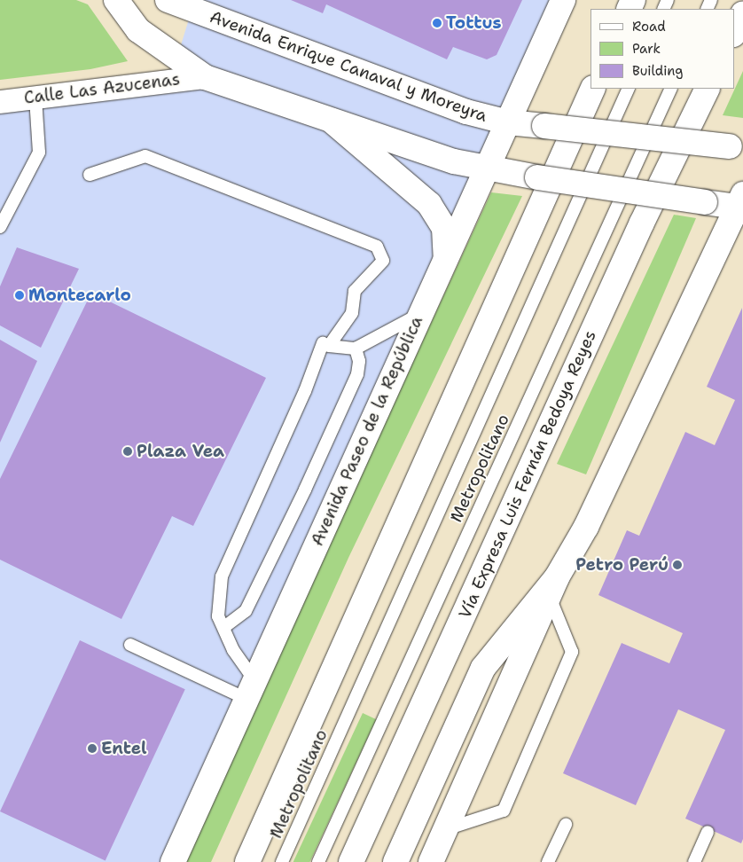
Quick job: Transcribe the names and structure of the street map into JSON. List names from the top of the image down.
{
  "streets": {
    "main road": ["Avenida Enrique Canaval y Moreyra", "Avenida Paseo de la República", "Vía Expresa Luis Fernán Bedoya Reyes"],
    "street": ["Calle Las Azucenas"],
    "lane": ["Metropolitano"]
  },
  "crossings": [
    ["Avenida Enrique Canaval y Moreyra", "Avenida Paseo de la República"]
  ],
  "places": [
    "Tottus",
    "Montecarlo",
    "Plaza Vea",
    "Petro Perú",
    "Entel"
  ],
  "legend": ["Road", "Park", "Building"]
}
